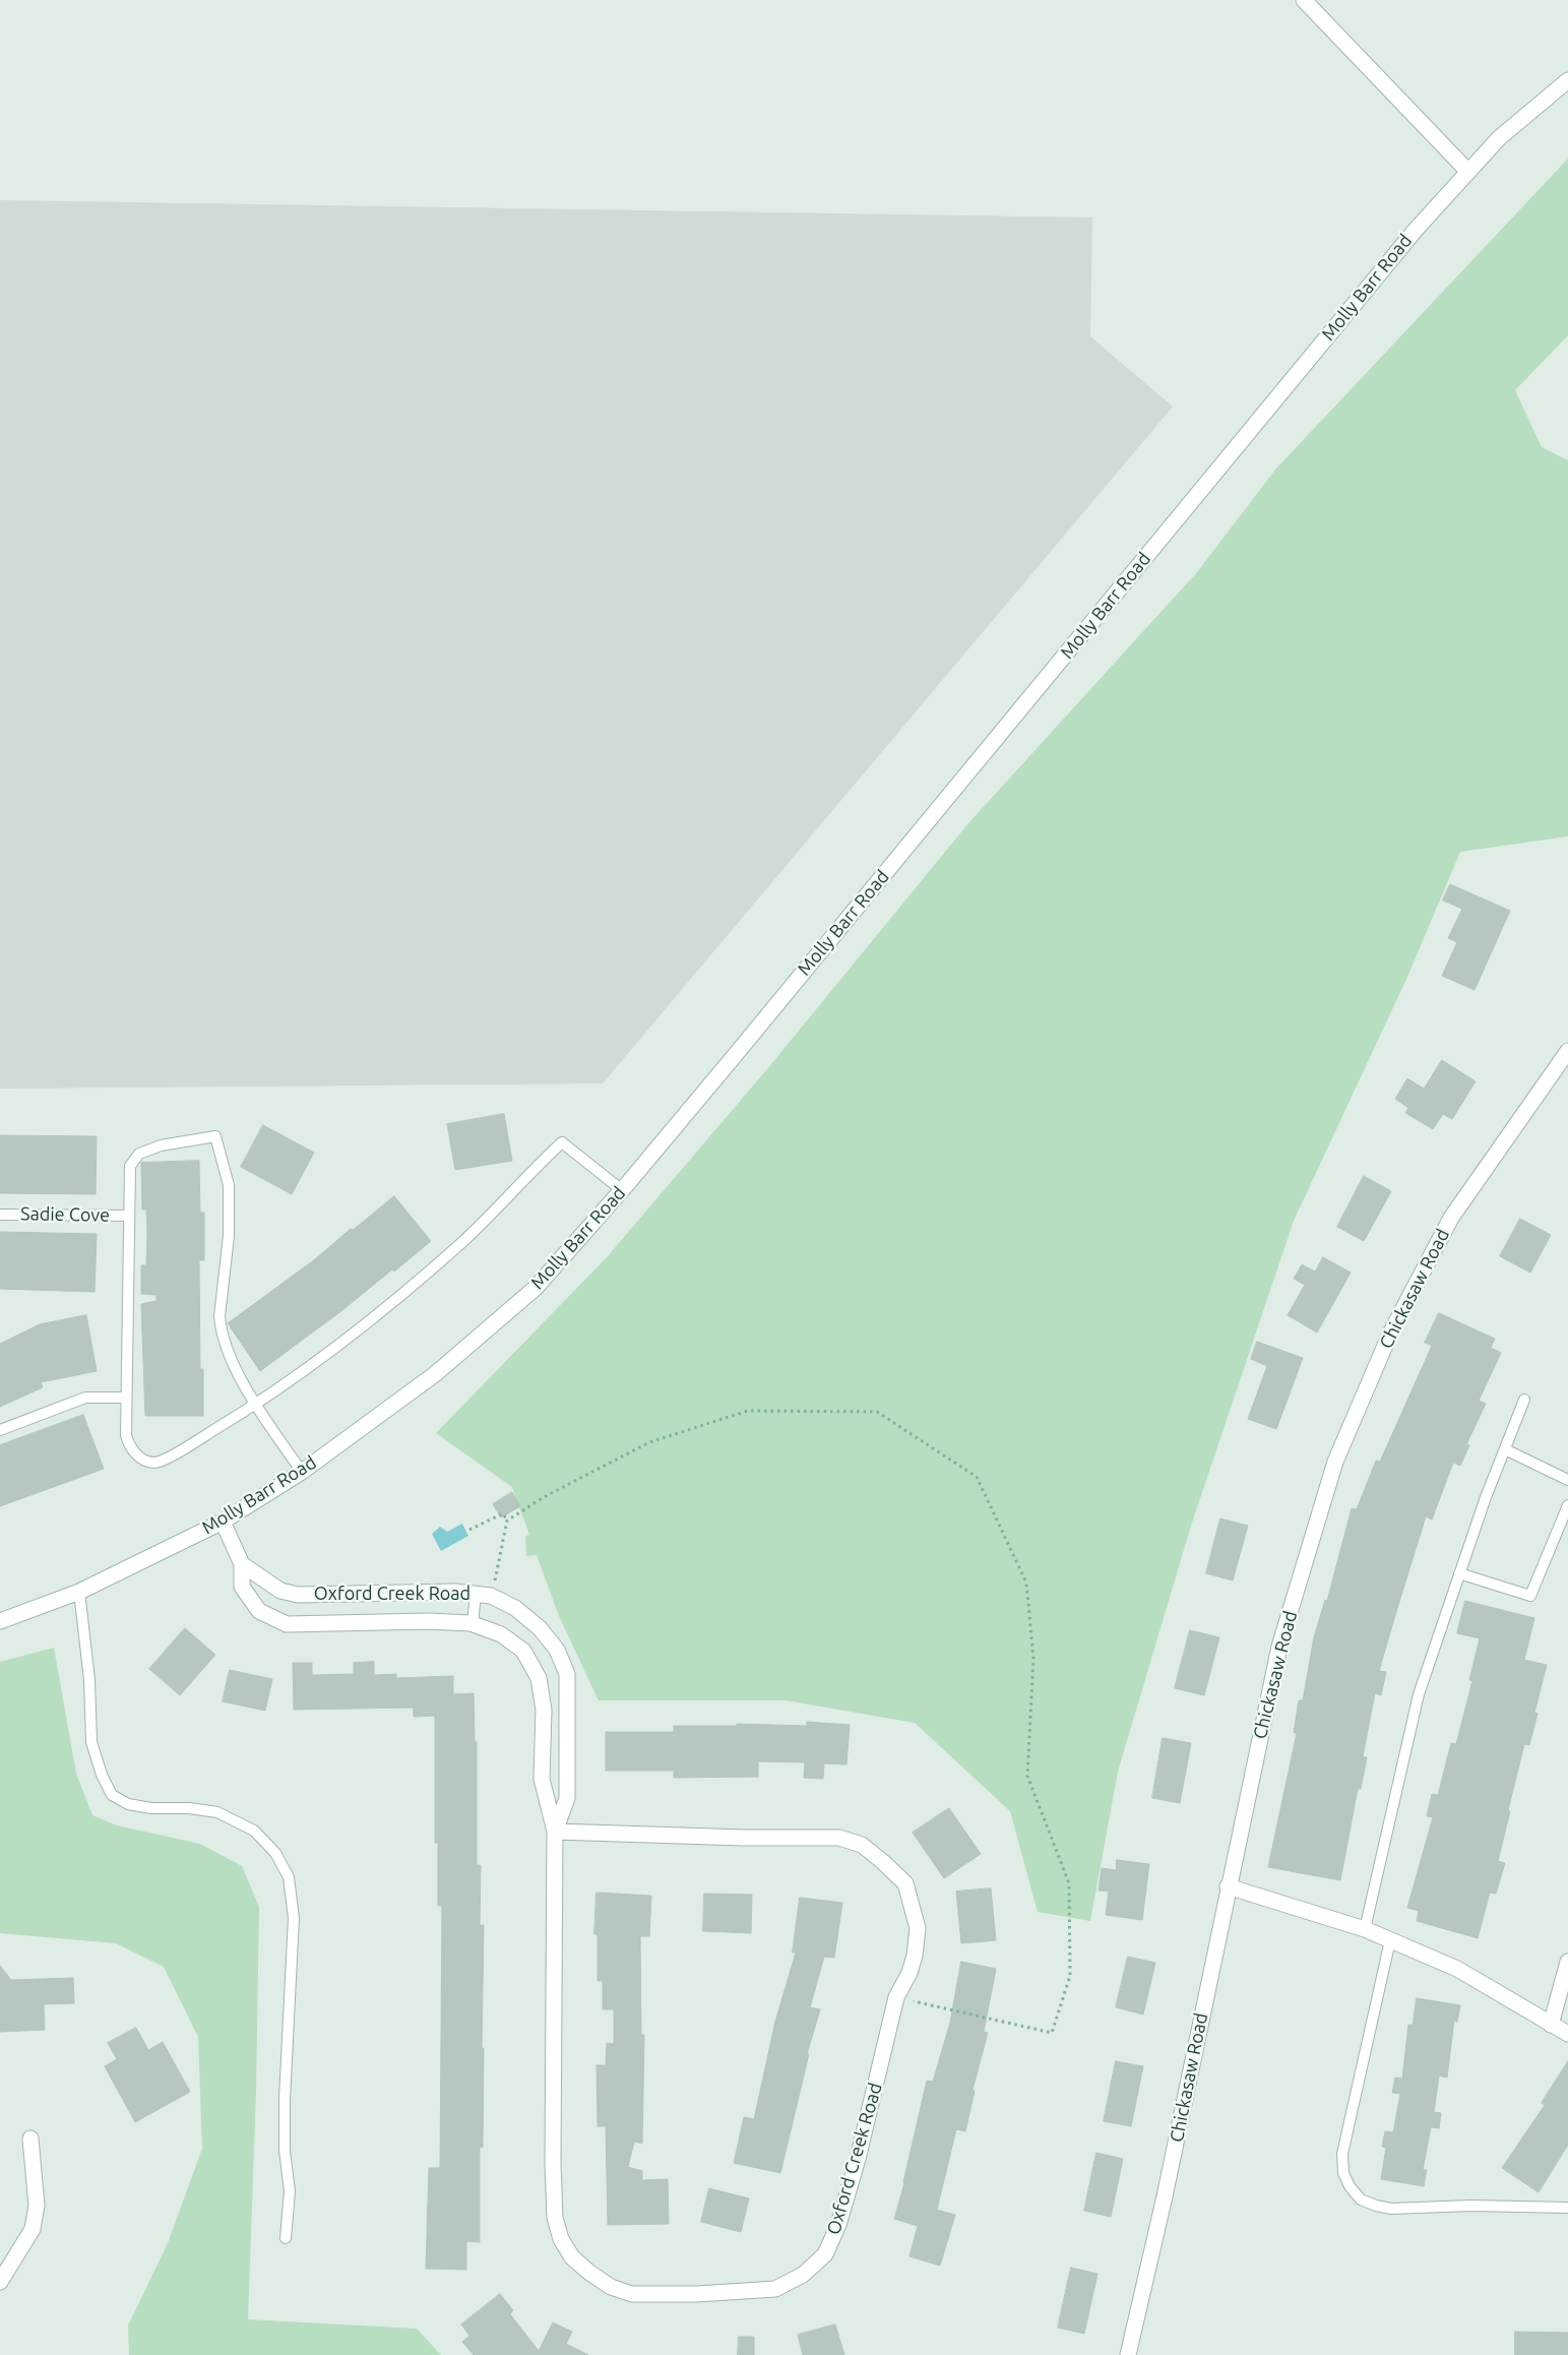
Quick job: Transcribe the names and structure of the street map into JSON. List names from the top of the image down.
{
  "streets": {
    "street": ["Molly Barr Road", "Chickasaw Road", "Oxford Creek Road"],
    "lane": ["Sadie Cove"]
  },
  "crossings": [
    ["Molly Barr Road", "Oxford Creek Road"]
  ]
}
